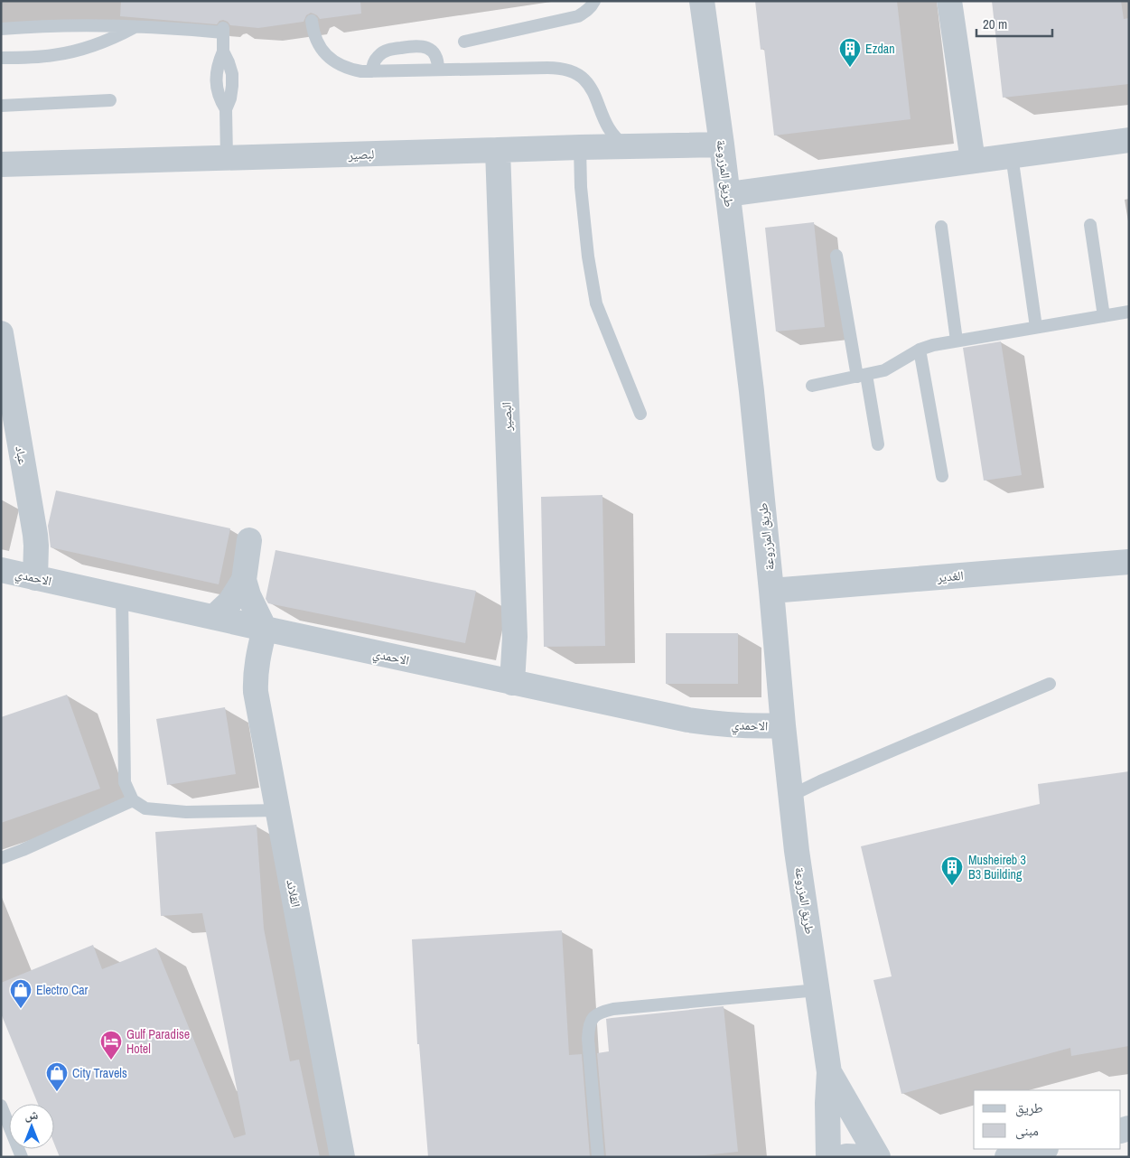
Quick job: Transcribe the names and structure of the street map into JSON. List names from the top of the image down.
{
  "streets": {
    "street": [
      "لبصير",
      "طريق المزروعة",
      "البصير",
      "عباد",
      "الغدير",
      "الاحمدي",
      "القلائد"
    ]
  },
  "crossings": [
    ["لبصير", "طريق المزروعة"],
    ["لبصير", "البصير"],
    ["طريق المزروعة", "الغدير"],
    ["طريق المزروعة", "الاحمدي"],
    ["البصير", "الاحمدي"],
    ["عباد", "الاحمدي"],
    ["الاحمدي", "القلائد"]
  ],
  "places": {
    "building": ["Ezdan", "Musheireb 3 B3 Building"],
    "shop": ["Electro Car", "City Travels"],
    "hotel": ["Gulf Paradise Hotel"]
  },
  "legend": ["طريق", "مبنى"],
  "scale_bar": "20 m",
  "north": "top"
}
